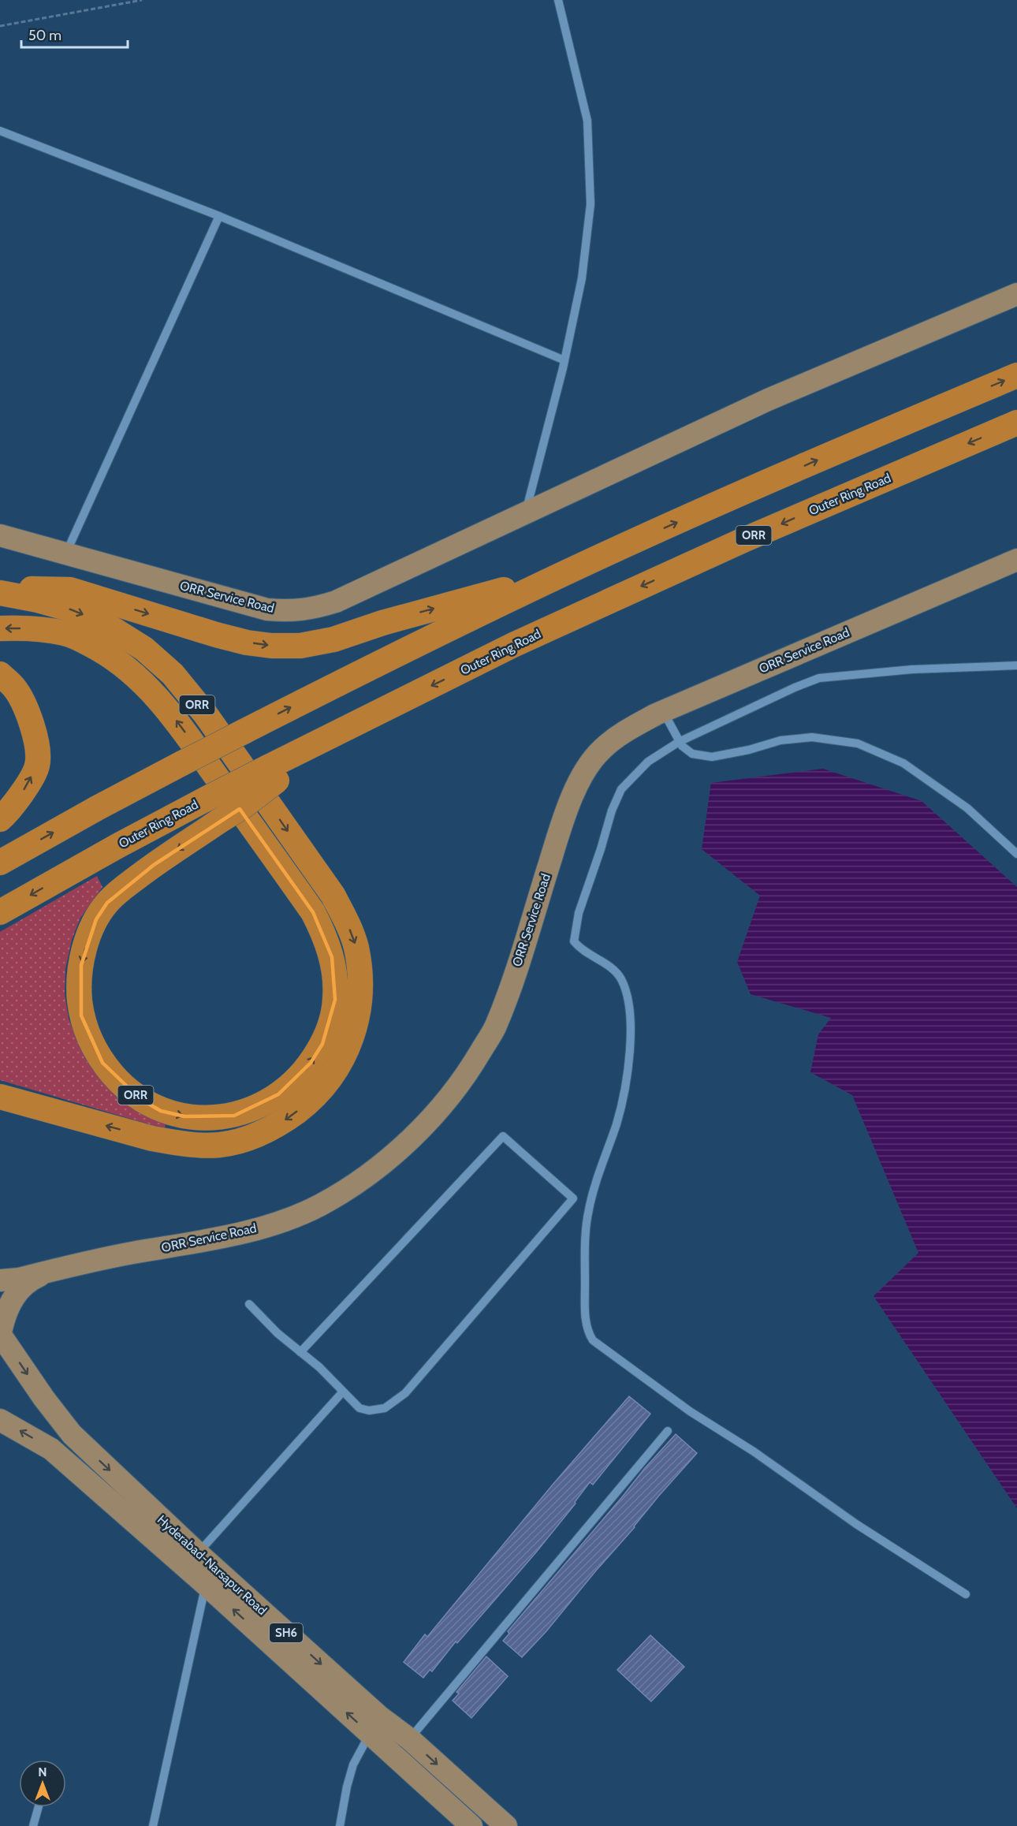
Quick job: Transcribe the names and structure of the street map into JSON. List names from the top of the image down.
{
  "streets": {
    "highway": ["Outer Ring Road", "ORR"],
    "main road": ["ORR Service Road", "Hyderabad-Narsapur Road", "SH6"]
  },
  "crossings": [
    ["Outer Ring Road", "ORR"]
  ],
  "scale_bar": "50 m",
  "north": "top"
}
